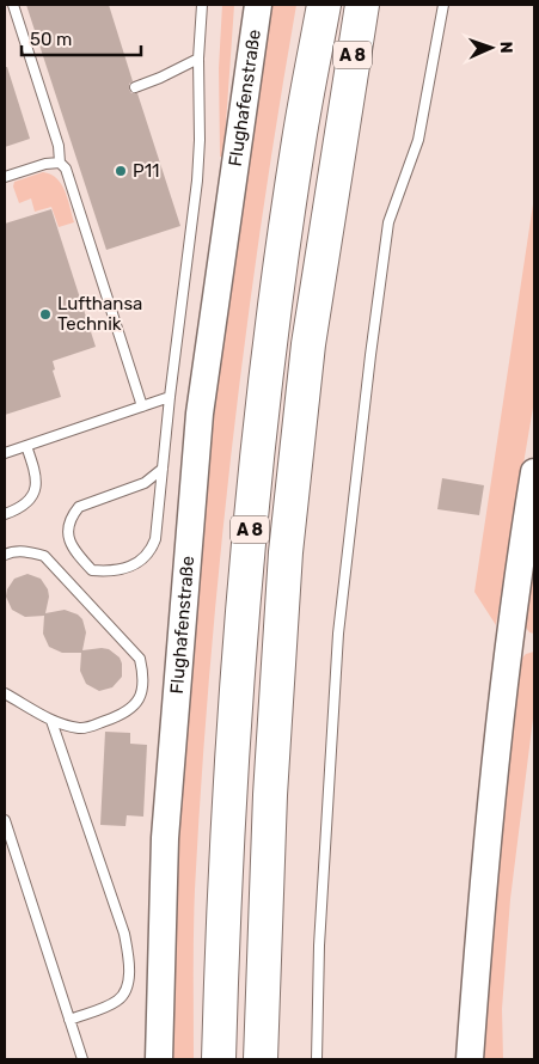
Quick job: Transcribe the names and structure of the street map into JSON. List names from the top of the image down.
{
  "streets": {
    "highway": ["A 8"],
    "main road": ["Flughafenstraße"]
  },
  "places": ["P11", "Lufthansa Technik"],
  "scale_bar": "50 m",
  "north": "right"
}
